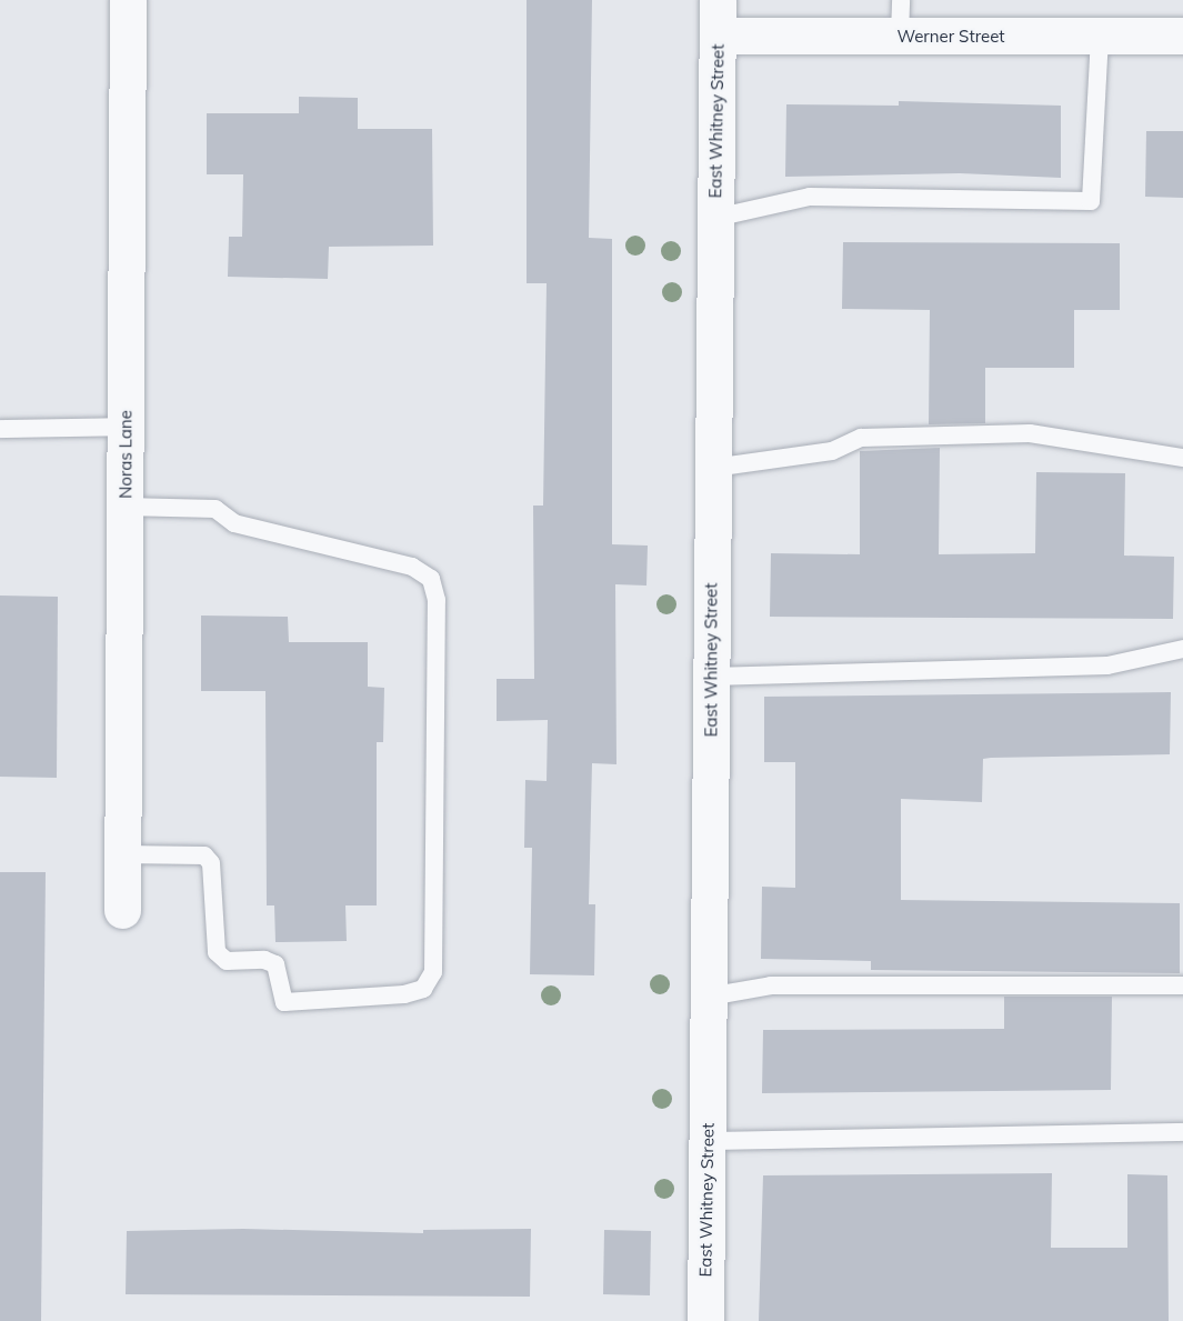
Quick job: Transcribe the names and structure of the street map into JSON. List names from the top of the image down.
{
  "streets": {
    "street": ["Werner Street", "East Whitney Street", "Noras Lane"]
  },
  "crossings": [
    ["Werner Street", "East Whitney Street"]
  ]
}
